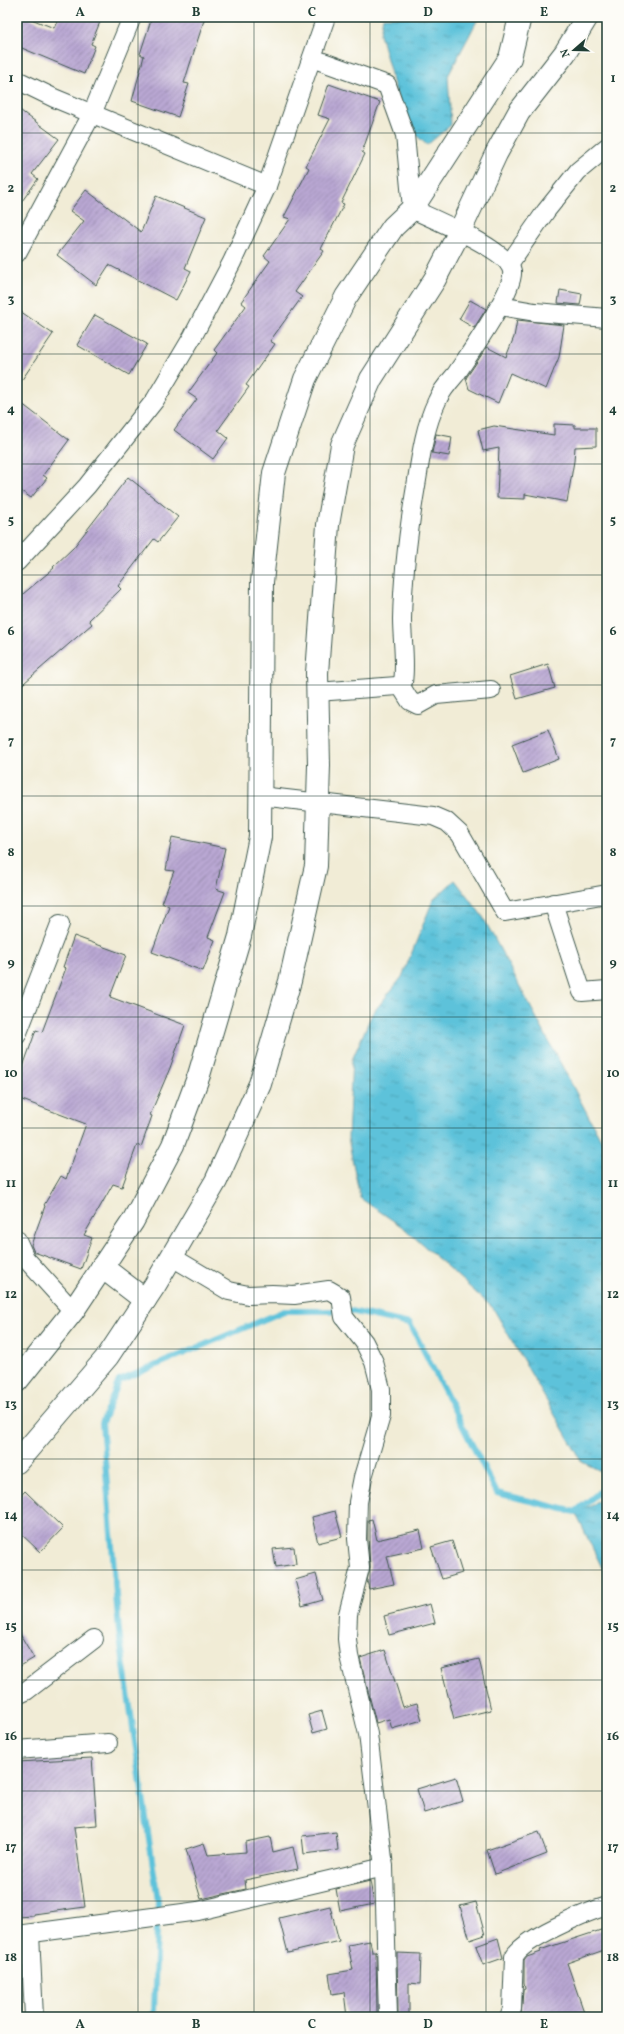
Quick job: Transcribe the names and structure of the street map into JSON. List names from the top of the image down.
{
  "north": "left",
  "grid": {
    "columns": [
      "A",
      "B",
      "C",
      "D",
      "E"
    ],
    "rows": [
      "1",
      "2",
      "3",
      "4",
      "5",
      "6",
      "7",
      "8",
      "9",
      "10",
      "11",
      "12",
      "13",
      "14",
      "15",
      "16",
      "17",
      "18"
    ]
  }
}
